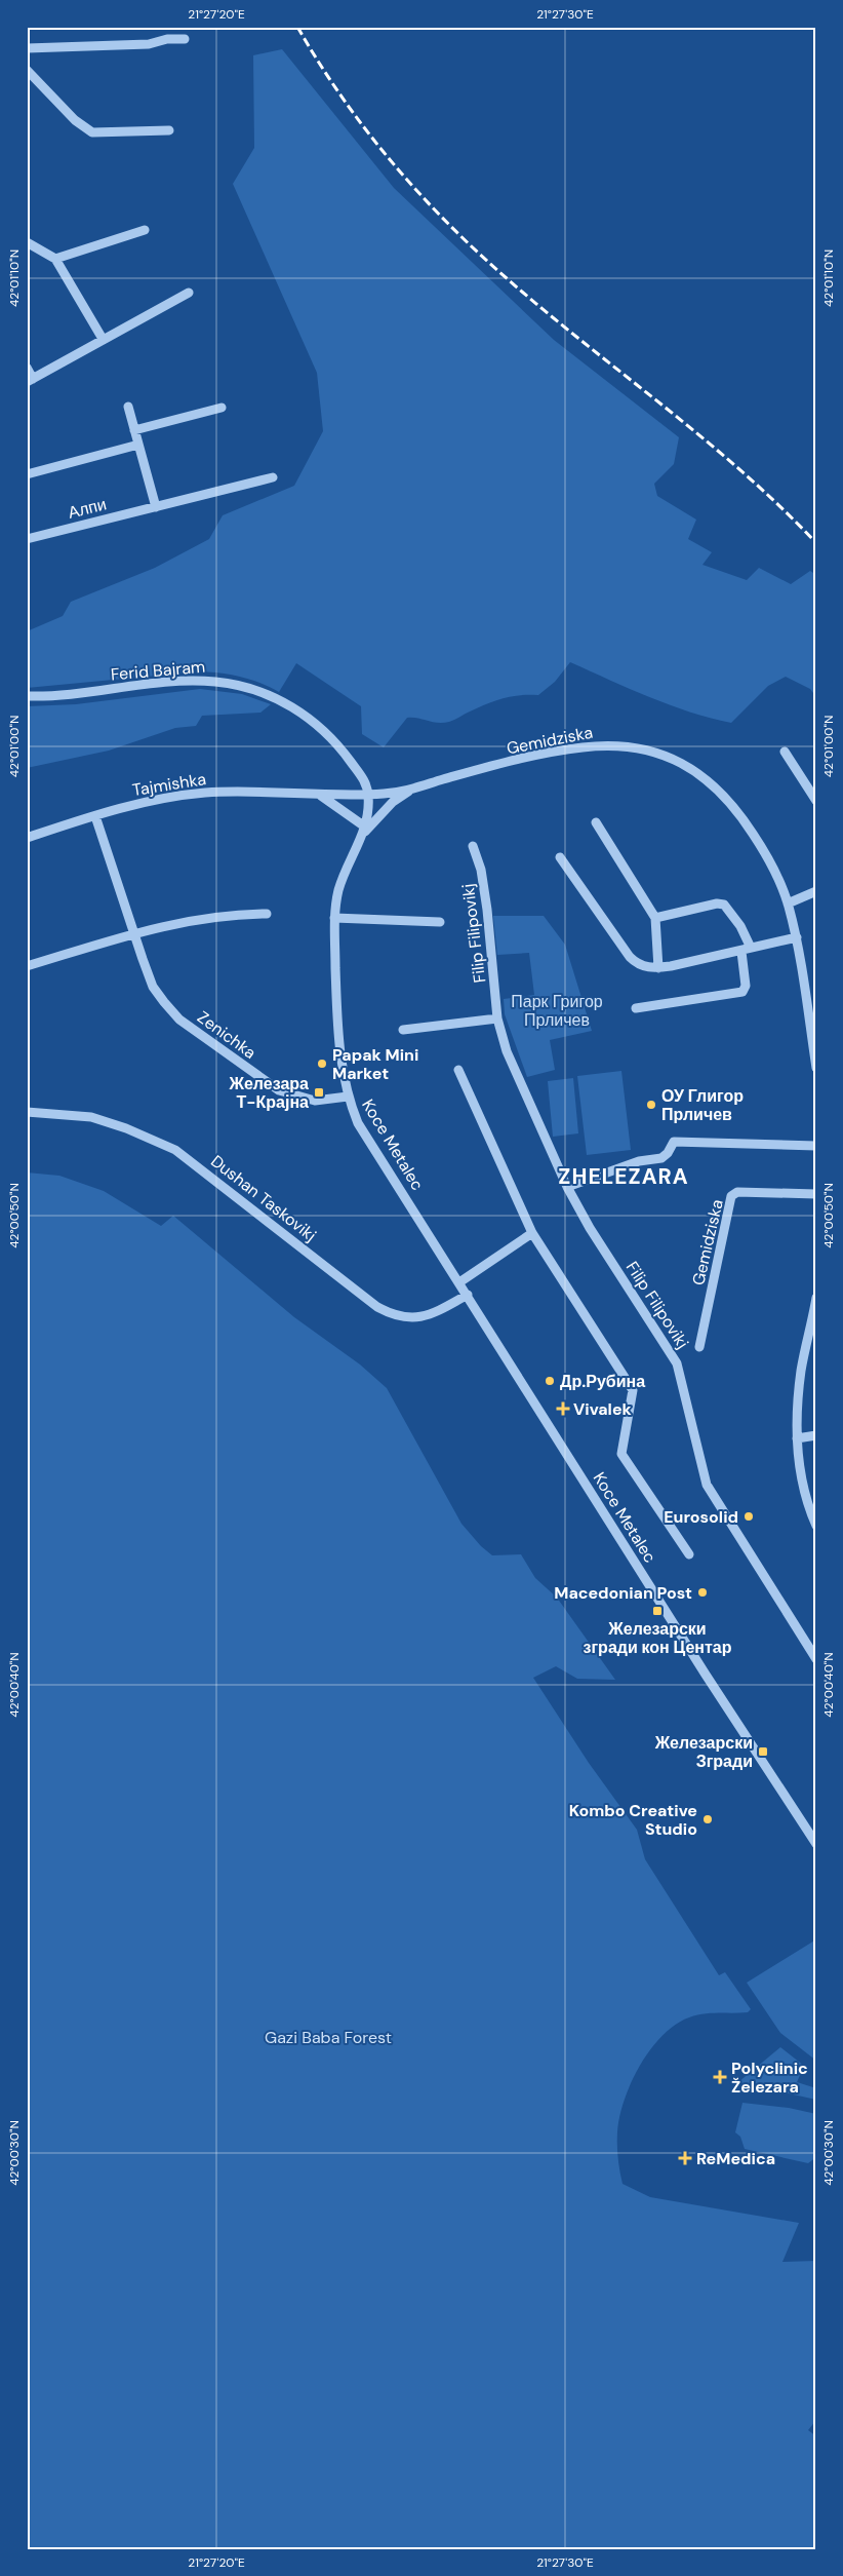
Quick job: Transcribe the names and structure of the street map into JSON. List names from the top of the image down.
{
  "streets": {
    "street": [
      "Алпи",
      "Ferid Bajram",
      "Gemidziska",
      "Tajmishka",
      "Filip Filipovikj",
      "Zenichka",
      "Koce Metalec",
      "Dushan Taskovikj"
    ]
  },
  "crossings": [
    ["Ferid Bajram", "Gemidziska"],
    ["Ferid Bajram", "Tajmishka"],
    ["Ferid Bajram", "Koce Metalec"],
    ["Gemidziska", "Tajmishka"],
    ["Gemidziska", "Koce Metalec"],
    ["Tajmishka", "Zenichka"],
    ["Tajmishka", "Koce Metalec"],
    ["Zenichka", "Koce Metalec"],
    ["Koce Metalec", "Dushan Taskovikj"]
  ],
  "districts": ["ZHELEZARA"],
  "parks": ["Парк Григор Прличев", "Gazi Baba Forest"],
  "places": {
    "other": [
      "Papak Mini Market",
      "ОУ Глигор Прличев",
      "Др.Рубина",
      "Eurosolid",
      "Macedonian Post",
      "Kombo Creative Studio"
    ],
    "transit": ["Железара Т-Крајна", "Железарски згради кон Центар", "Железарски Згради"],
    "health": ["Vivalek", "Polyclinic Železara", "ReMedica"]
  },
  "coordinates": [
    "21°27'20\"E",
    "21°27'30\"E",
    "42°01'10\"N",
    "42°01'00\"N",
    "42°00'50\"N",
    "42°00'40\"N",
    "42°00'30\"N"
  ]
}
